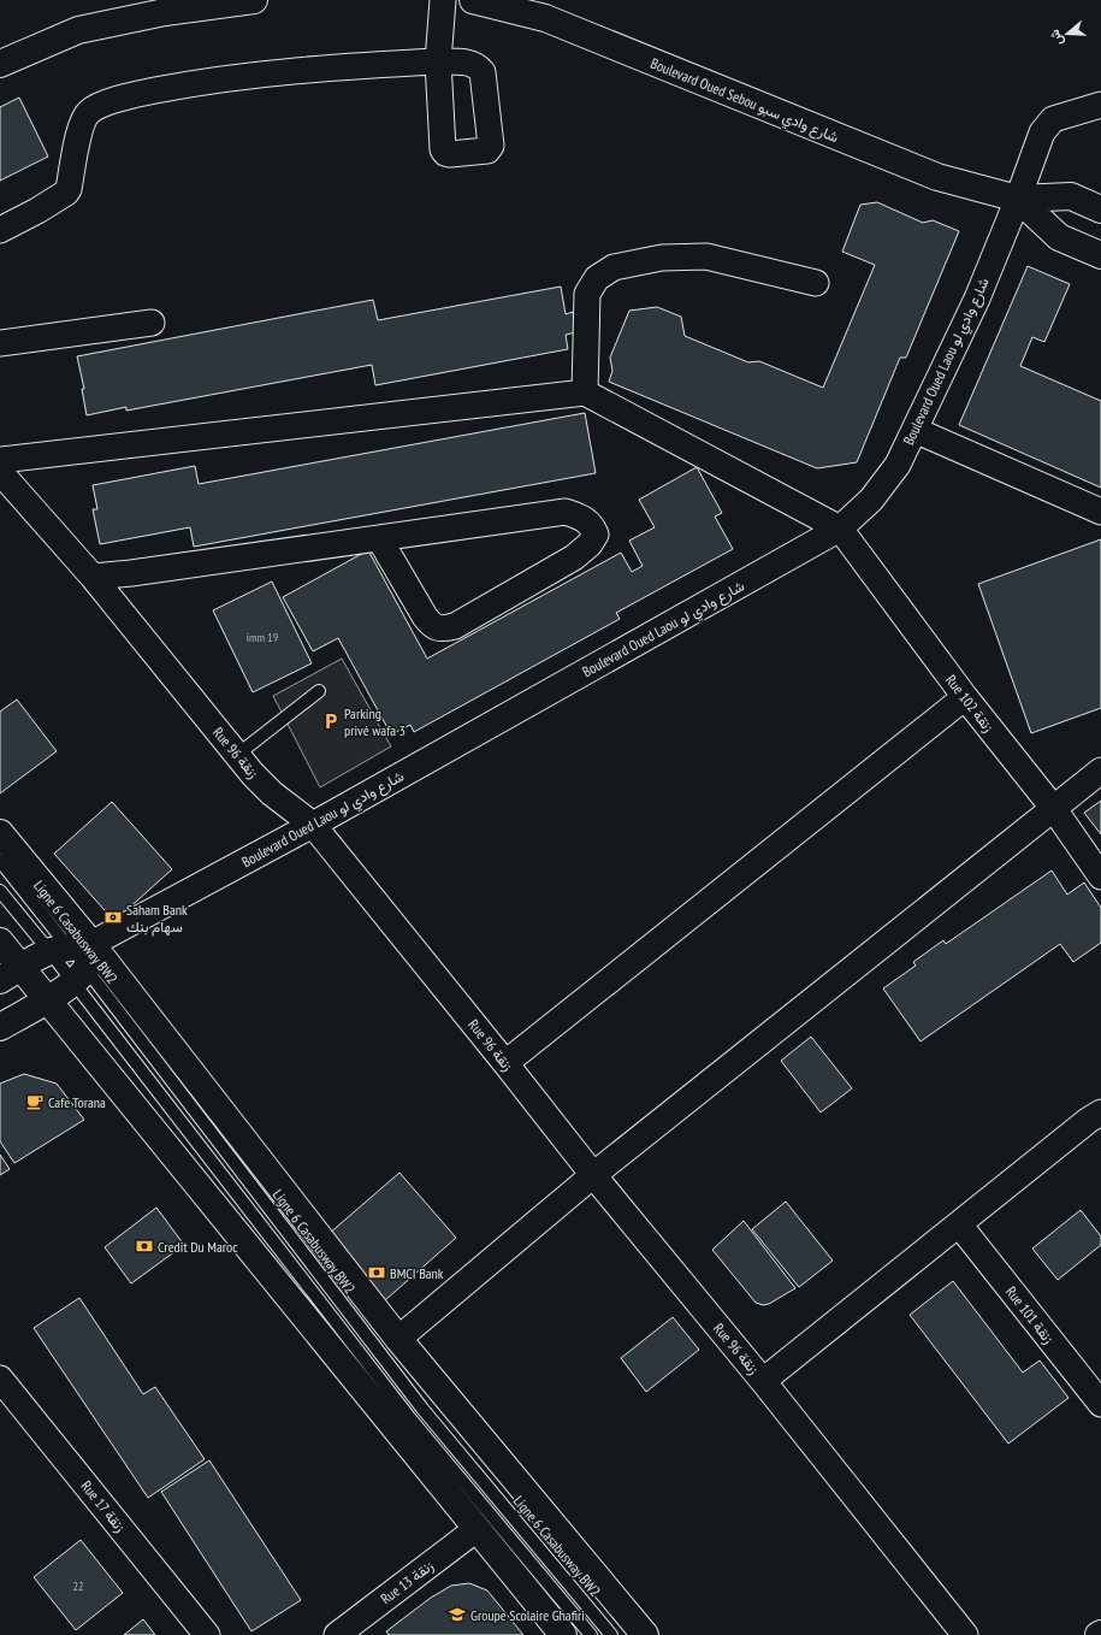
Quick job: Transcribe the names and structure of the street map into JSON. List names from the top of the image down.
{
  "streets": {
    "main road": ["Boulevard Oued Sebou شارع وادي سبو", "Boulevard Oued Laou شارع وادي لو"],
    "street": [
      "Rue 102 زنقة",
      "Rue 96 زنقة",
      "Rue 101 زنقة",
      "Rue 17 زنقة",
      "Rue 13 زنقة"
    ],
    "lane": ["Ligne 6 Casabusway BW2"]
  },
  "crossings": [
    ["Boulevard Oued Sebou شارع وادي سبو", "Boulevard Oued Laou شارع وادي لو"],
    ["Boulevard Oued Laou شارع وادي لو", "Rue 102 زنقة"],
    ["Boulevard Oued Laou شارع وادي لو", "Rue 96 زنقة"],
    ["Boulevard Oued Laou شارع وادي لو", "Ligne 6 Casabusway BW2"]
  ],
  "places": {
    "parking": ["Parking privé wafa 3"],
    "bank": ["Saham Bank سهام بنك", "Credit Du Maroc", "BMCI Bank"],
    "cafe": ["Cafe Torana"],
    "school or university": ["Groupe Scolaire Ghafiri"]
  },
  "house_numbers": ["imm 19", "22"],
  "north": "left"
}
